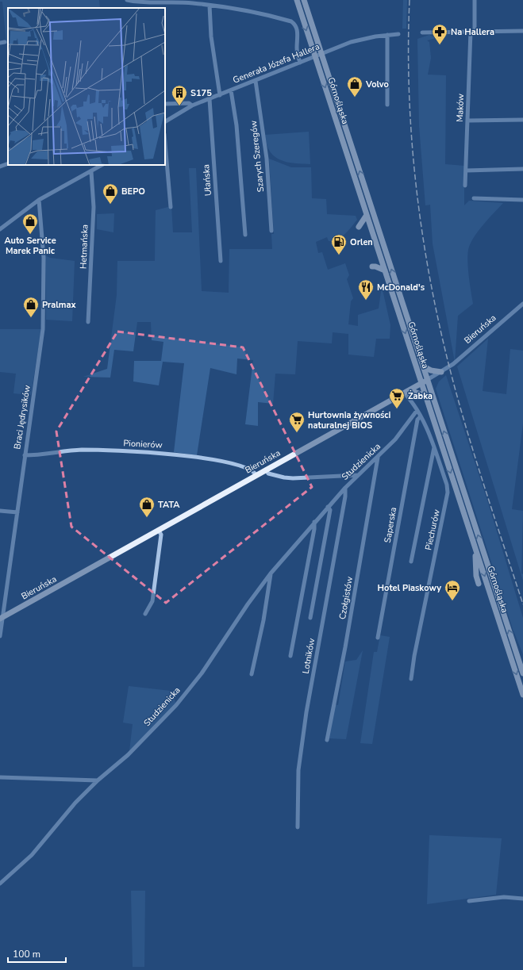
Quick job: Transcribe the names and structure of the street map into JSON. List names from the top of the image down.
{
  "streets": {
    "main road": ["Górnośląska", "Bieruńska"],
    "street": [
      "Generała Józefa Hallera",
      "Maków",
      "Szarych Szeregów",
      "Ułańska",
      "Hetmańska",
      "Braci Jędrysików",
      "Pionierów",
      "Studzienicka",
      "Saperska",
      "Piechurów",
      "Czołgistów",
      "Lotników"
    ]
  },
  "crossings": [
    ["Generała Józefa Hallera", "Górnośląska"],
    ["Generała Józefa Hallera", "Szarych Szeregów"],
    ["Generała Józefa Hallera", "Ułańska"],
    ["Górnośląska", "Bieruńska"],
    ["Bieruńska", "Braci Jędrysików"],
    ["Bieruńska", "Pionierów"],
    ["Bieruńska", "Piechurów"],
    ["Braci Jędrysików", "Pionierów"],
    ["Studzienicka", "Piechurów"],
    ["Studzienicka", "Czołgistów"],
    ["Studzienicka", "Lotników"],
    ["Saperska", "Piechurów"]
  ],
  "places": {
    "pharmacy": ["Na Hallera"],
    "shop": [
      "Volvo",
      "BEPO",
      "Auto Service Marek Panic",
      "Pralmax",
      "TATA"
    ],
    "building": ["S175"],
    "fuel station": ["Orlen"],
    "restaurant": ["McDonald's"],
    "supermarket": ["Żabka", "Hurtownia żywności naturalnej BIOS"],
    "hotel": ["Hotel Piaskowy"]
  },
  "scale_bar": "100 m"
}
